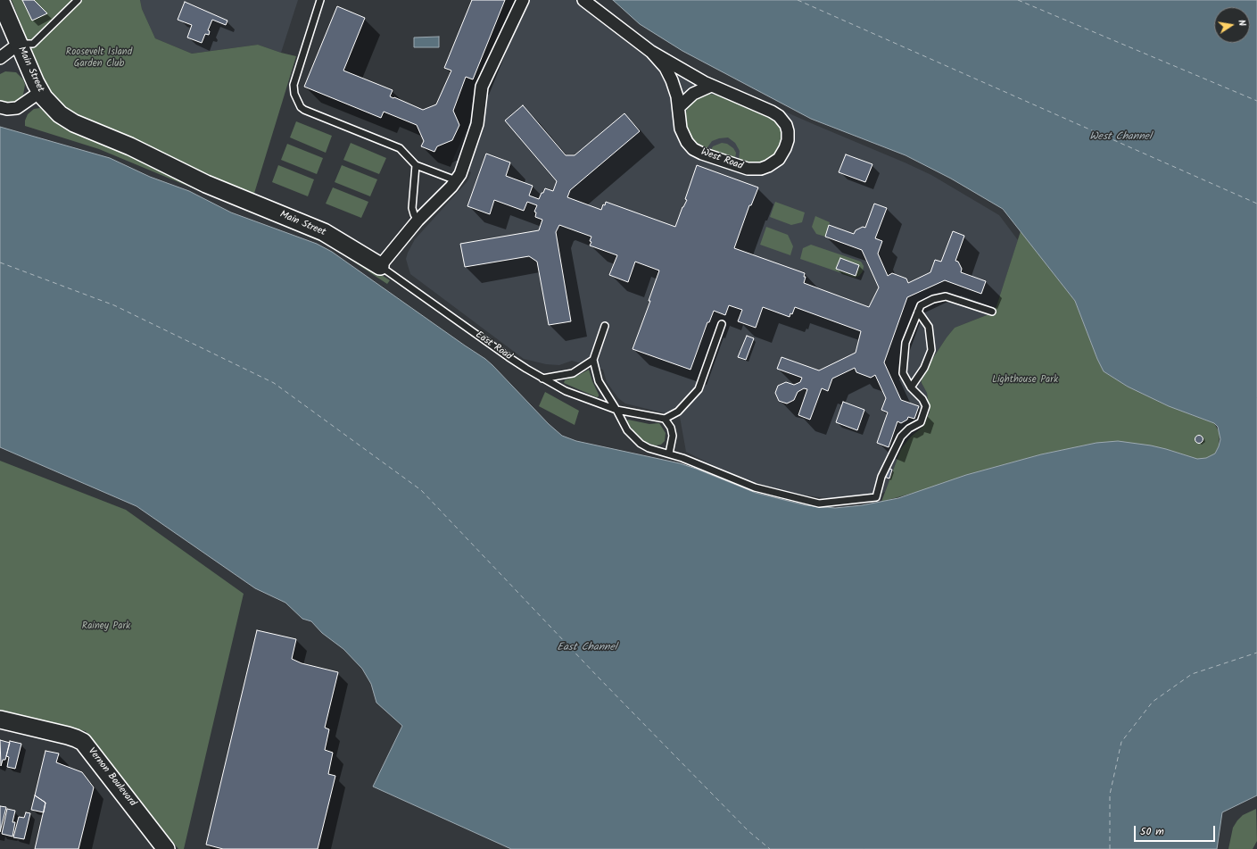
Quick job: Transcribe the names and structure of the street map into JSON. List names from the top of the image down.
{
  "streets": {
    "street": ["Main Street", "West Road", "Vernon Boulevard"],
    "lane": ["East Road"]
  },
  "crossings": [
    ["Main Street", "East Road"]
  ],
  "water": ["West Channel", "East Channel"],
  "parks": ["Roosevelt Island Garden Club", "Lighthouse Park", "Rainey Park"],
  "scale_bar": "50 m",
  "north": "right"
}
